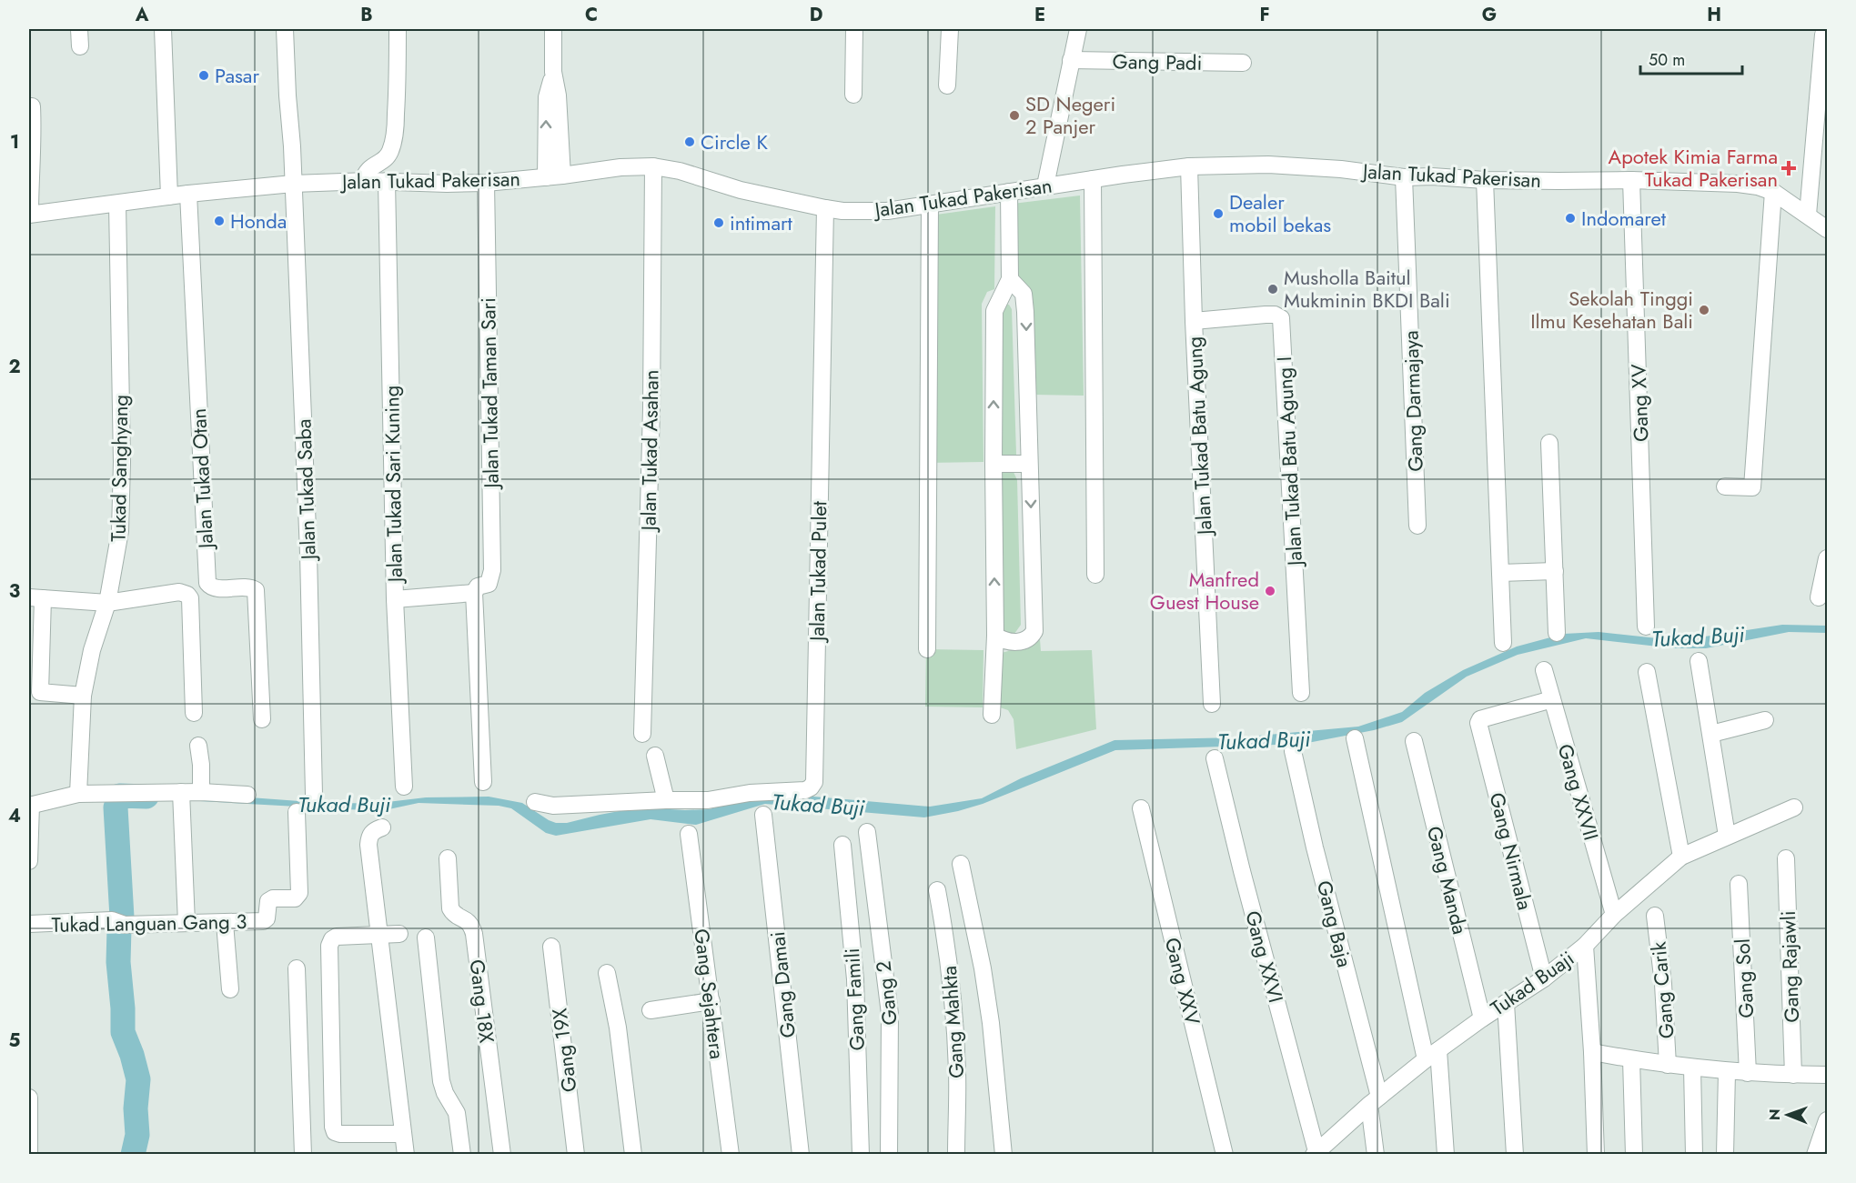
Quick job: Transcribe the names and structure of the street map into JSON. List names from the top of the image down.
{
  "streets": {
    "street": [
      "Gang Padi",
      "Jalan Tukad Pakerisan",
      "Jalan Tukad Taman Sari",
      "Gang Darmajaya",
      "Gang XV",
      "Jalan Tukad Batu Agung",
      "Jalan Tukad Asahan",
      "Jalan Tukad Batu Agung I",
      "Tukad Sanghyang",
      "Jalan Tukad Otan",
      "Jalan Tukad Sari Kuning",
      "Jalan Tukad Saba",
      "Jalan Tukad Pulet",
      "Gang XXVII",
      "Gang Nirmala",
      "Gang Manda",
      "Tukad Languan Gang 3",
      "Gang Baja",
      "Gang XXVI",
      "Gang Rajawli",
      "Gang Sol",
      "Gang XXV",
      "Tukad Buaji",
      "Gang Damai",
      "Gang Carik",
      "Gang 2",
      "Gang Sejahtera",
      "Gang Famili",
      "Gang 18X",
      "Gang Mahkta",
      "Gang 19X"
    ]
  },
  "crossings": [
    ["Jalan Tukad Pakerisan", "Jalan Tukad Taman Sari"],
    ["Jalan Tukad Pakerisan", "Gang Darmajaya"],
    ["Jalan Tukad Pakerisan", "Gang XV"],
    ["Jalan Tukad Pakerisan", "Jalan Tukad Batu Agung"],
    ["Jalan Tukad Pakerisan", "Jalan Tukad Asahan"],
    ["Jalan Tukad Pakerisan", "Tukad Sanghyang"],
    ["Jalan Tukad Pakerisan", "Jalan Tukad Otan"],
    ["Jalan Tukad Pakerisan", "Jalan Tukad Sari Kuning"],
    ["Jalan Tukad Pakerisan", "Jalan Tukad Saba"],
    ["Jalan Tukad Pakerisan", "Jalan Tukad Pulet"],
    ["Jalan Tukad Batu Agung", "Jalan Tukad Batu Agung I"],
    ["Gang XXVII", "Gang Nirmala"],
    ["Gang Nirmala", "Tukad Buaji"],
    ["Gang Manda", "Tukad Buaji"],
    ["Gang Baja", "Tukad Buaji"],
    ["Gang XXVI", "Tukad Buaji"]
  ],
  "water": ["Tukad Buji"],
  "places": {
    "other": [
      "Pasar",
      "SD Negeri 2 Panjer",
      "Circle K",
      "Dealer mobil bekas",
      "Indomaret",
      "Honda",
      "intimart",
      "Musholla Baitul Mukminin BKDI Bali",
      "Sekolah Tinggi Ilmu Kesehatan Bali",
      "Manfred Guest House"
    ],
    "health": ["Apotek Kimia Farma Tukad Pakerisan"]
  },
  "scale_bar": "50 m",
  "north": "left",
  "grid": {
    "columns": [
      "A",
      "B",
      "C",
      "D",
      "E",
      "F",
      "G",
      "H"
    ],
    "rows": [
      "1",
      "2",
      "3",
      "4",
      "5"
    ]
  }
}
